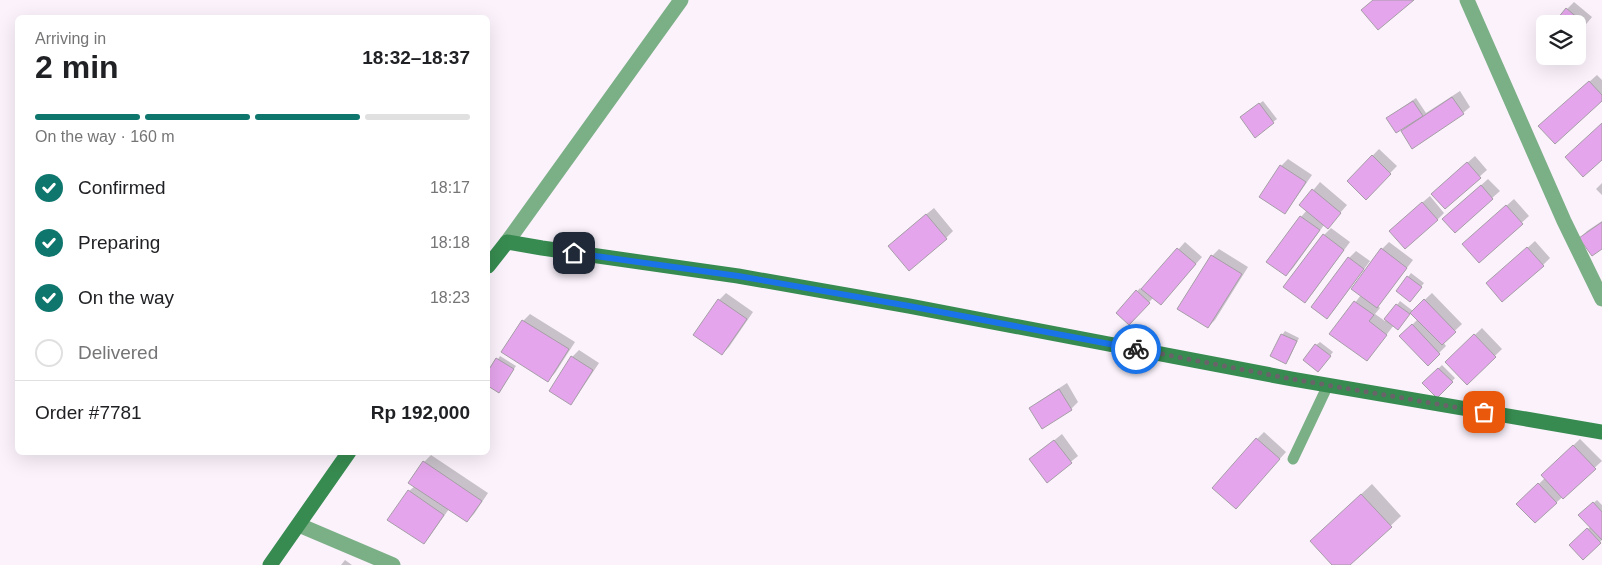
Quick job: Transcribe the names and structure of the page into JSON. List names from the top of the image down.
{
  "page": {
    "heading": ["2 min", "Arriving in", "18:32–18:37"],
    "panel": ["Order #7781", "Rp 192,000"],
    "bar": "On the way · 160 m",
    "list": [
      ["Confirmed", "18:17"],
      ["Preparing", "18:18"],
      ["On the way", "18:23"],
      "Delivered"
    ]
  }
}
